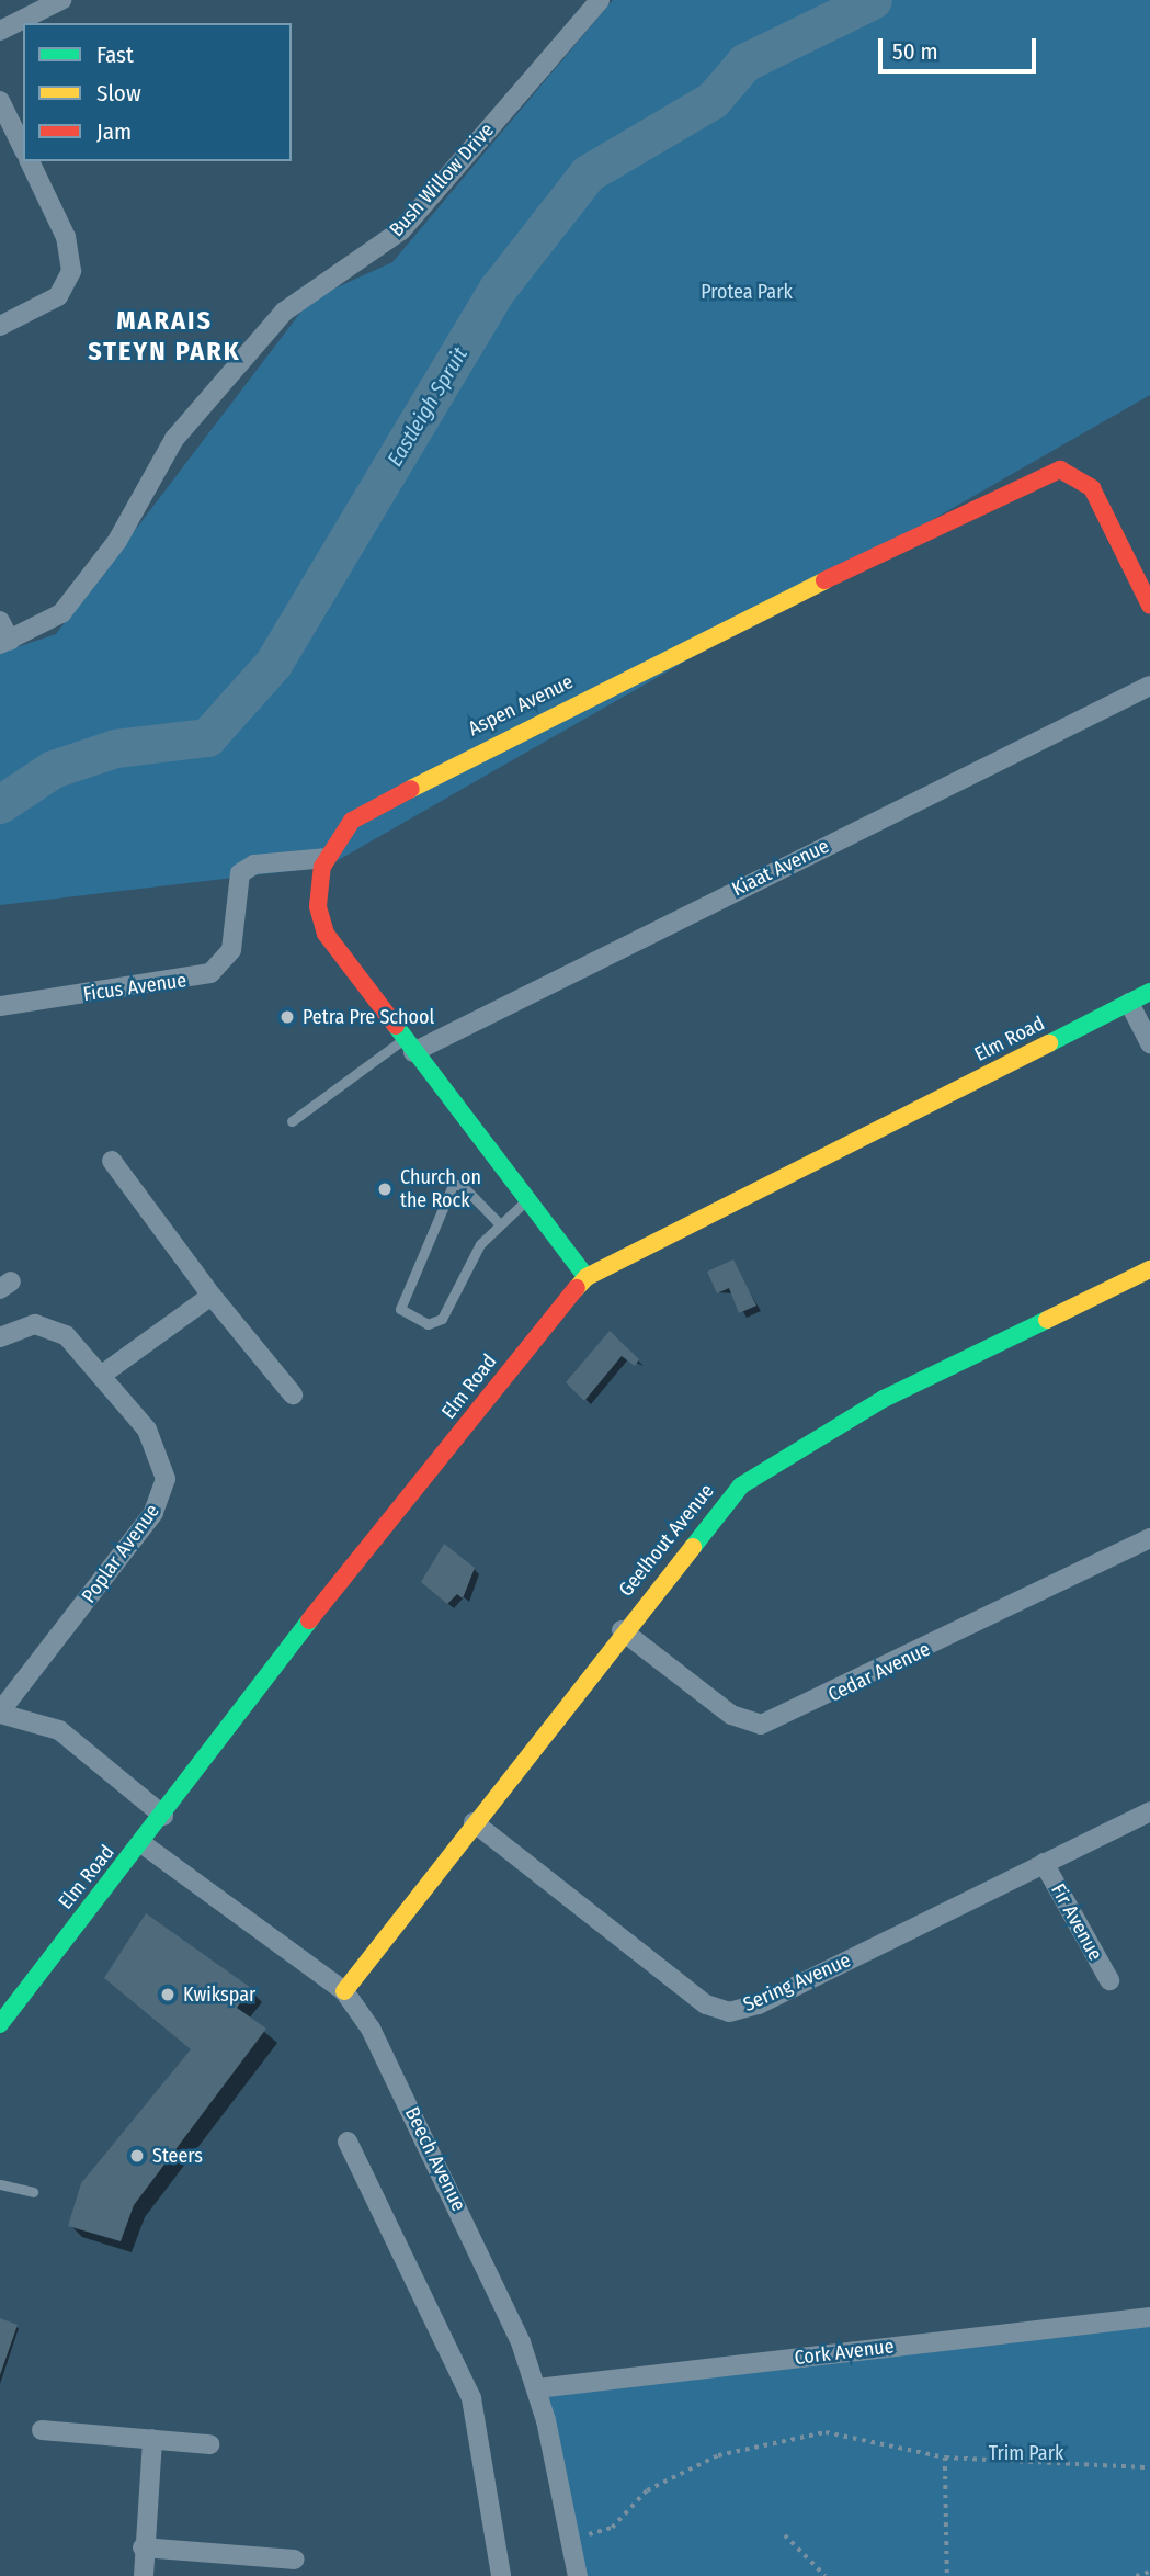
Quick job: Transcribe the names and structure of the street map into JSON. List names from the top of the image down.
{
  "streets": {
    "street": [
      "Bush Willow Drive",
      "Aspen Avenue",
      "Kiaat Avenue",
      "Ficus Avenue",
      "Elm Road",
      "Geelhout Avenue",
      "Poplar Avenue",
      "Cedar Avenue",
      "Fir Avenue",
      "Sering Avenue",
      "Beech Avenue",
      "Cork Avenue"
    ]
  },
  "crossings": [
    ["Aspen Avenue", "Kiaat Avenue"],
    ["Aspen Avenue", "Ficus Avenue"],
    ["Aspen Avenue", "Elm Road"],
    ["Elm Road", "Beech Avenue"],
    ["Geelhout Avenue", "Cedar Avenue"],
    ["Geelhout Avenue", "Sering Avenue"],
    ["Geelhout Avenue", "Beech Avenue"],
    ["Fir Avenue", "Sering Avenue"],
    ["Beech Avenue", "Cork Avenue"]
  ],
  "districts": ["MARAIS STEYN PARK"],
  "water": ["Eastleigh Spruit"],
  "parks": ["Protea Park", "Trim Park"],
  "places": [
    "Petra Pre School",
    "Church on the Rock",
    "Kwikspar",
    "Steers"
  ],
  "legend": ["Fast", "Slow", "Jam"],
  "scale_bar": "50 m"
}
